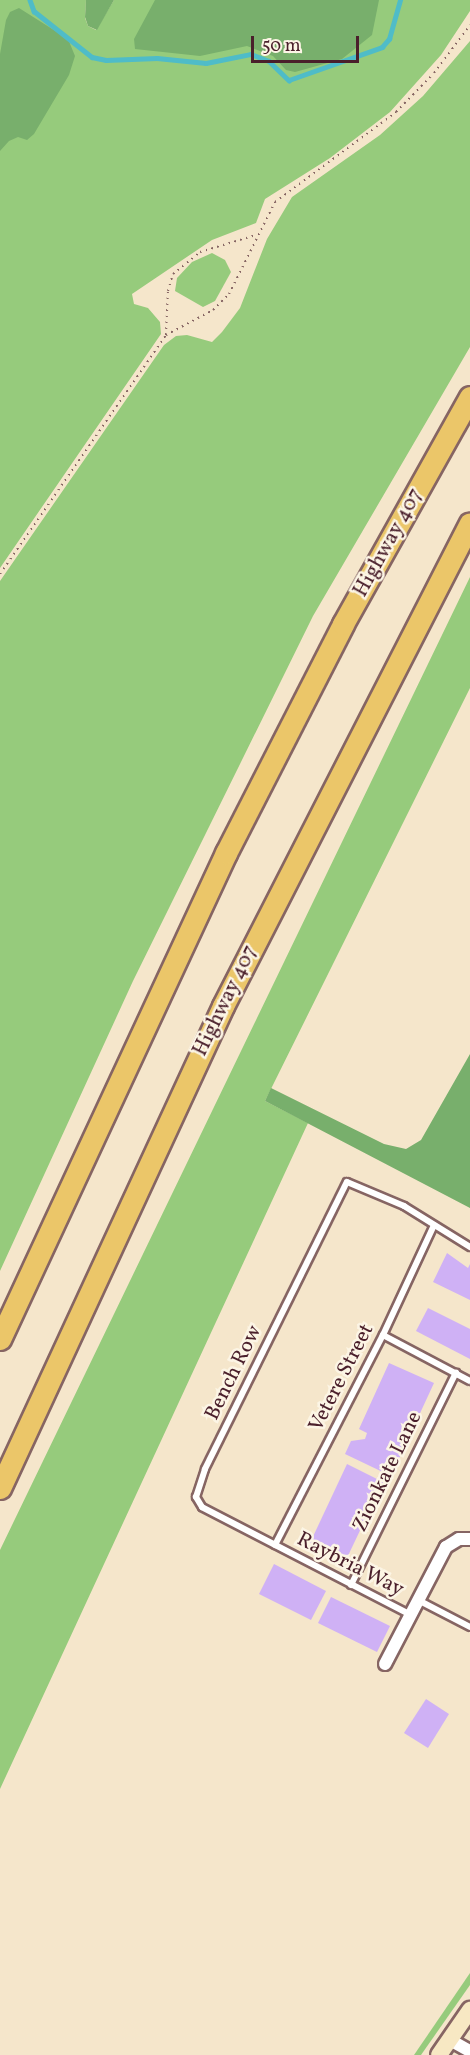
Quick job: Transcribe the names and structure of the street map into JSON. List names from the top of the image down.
{
  "streets": {
    "highway": ["Highway 407"],
    "lane": [
      "Bench Row",
      "Vetere Street",
      "Zionkate Lane",
      "Raybria Way"
    ]
  },
  "crossings": [
    ["Bench Row", "Vetere Street"],
    ["Bench Row", "Raybria Way"],
    ["Vetere Street", "Raybria Way"],
    ["Zionkate Lane", "Raybria Way"]
  ],
  "scale_bar": "50 m"
}
